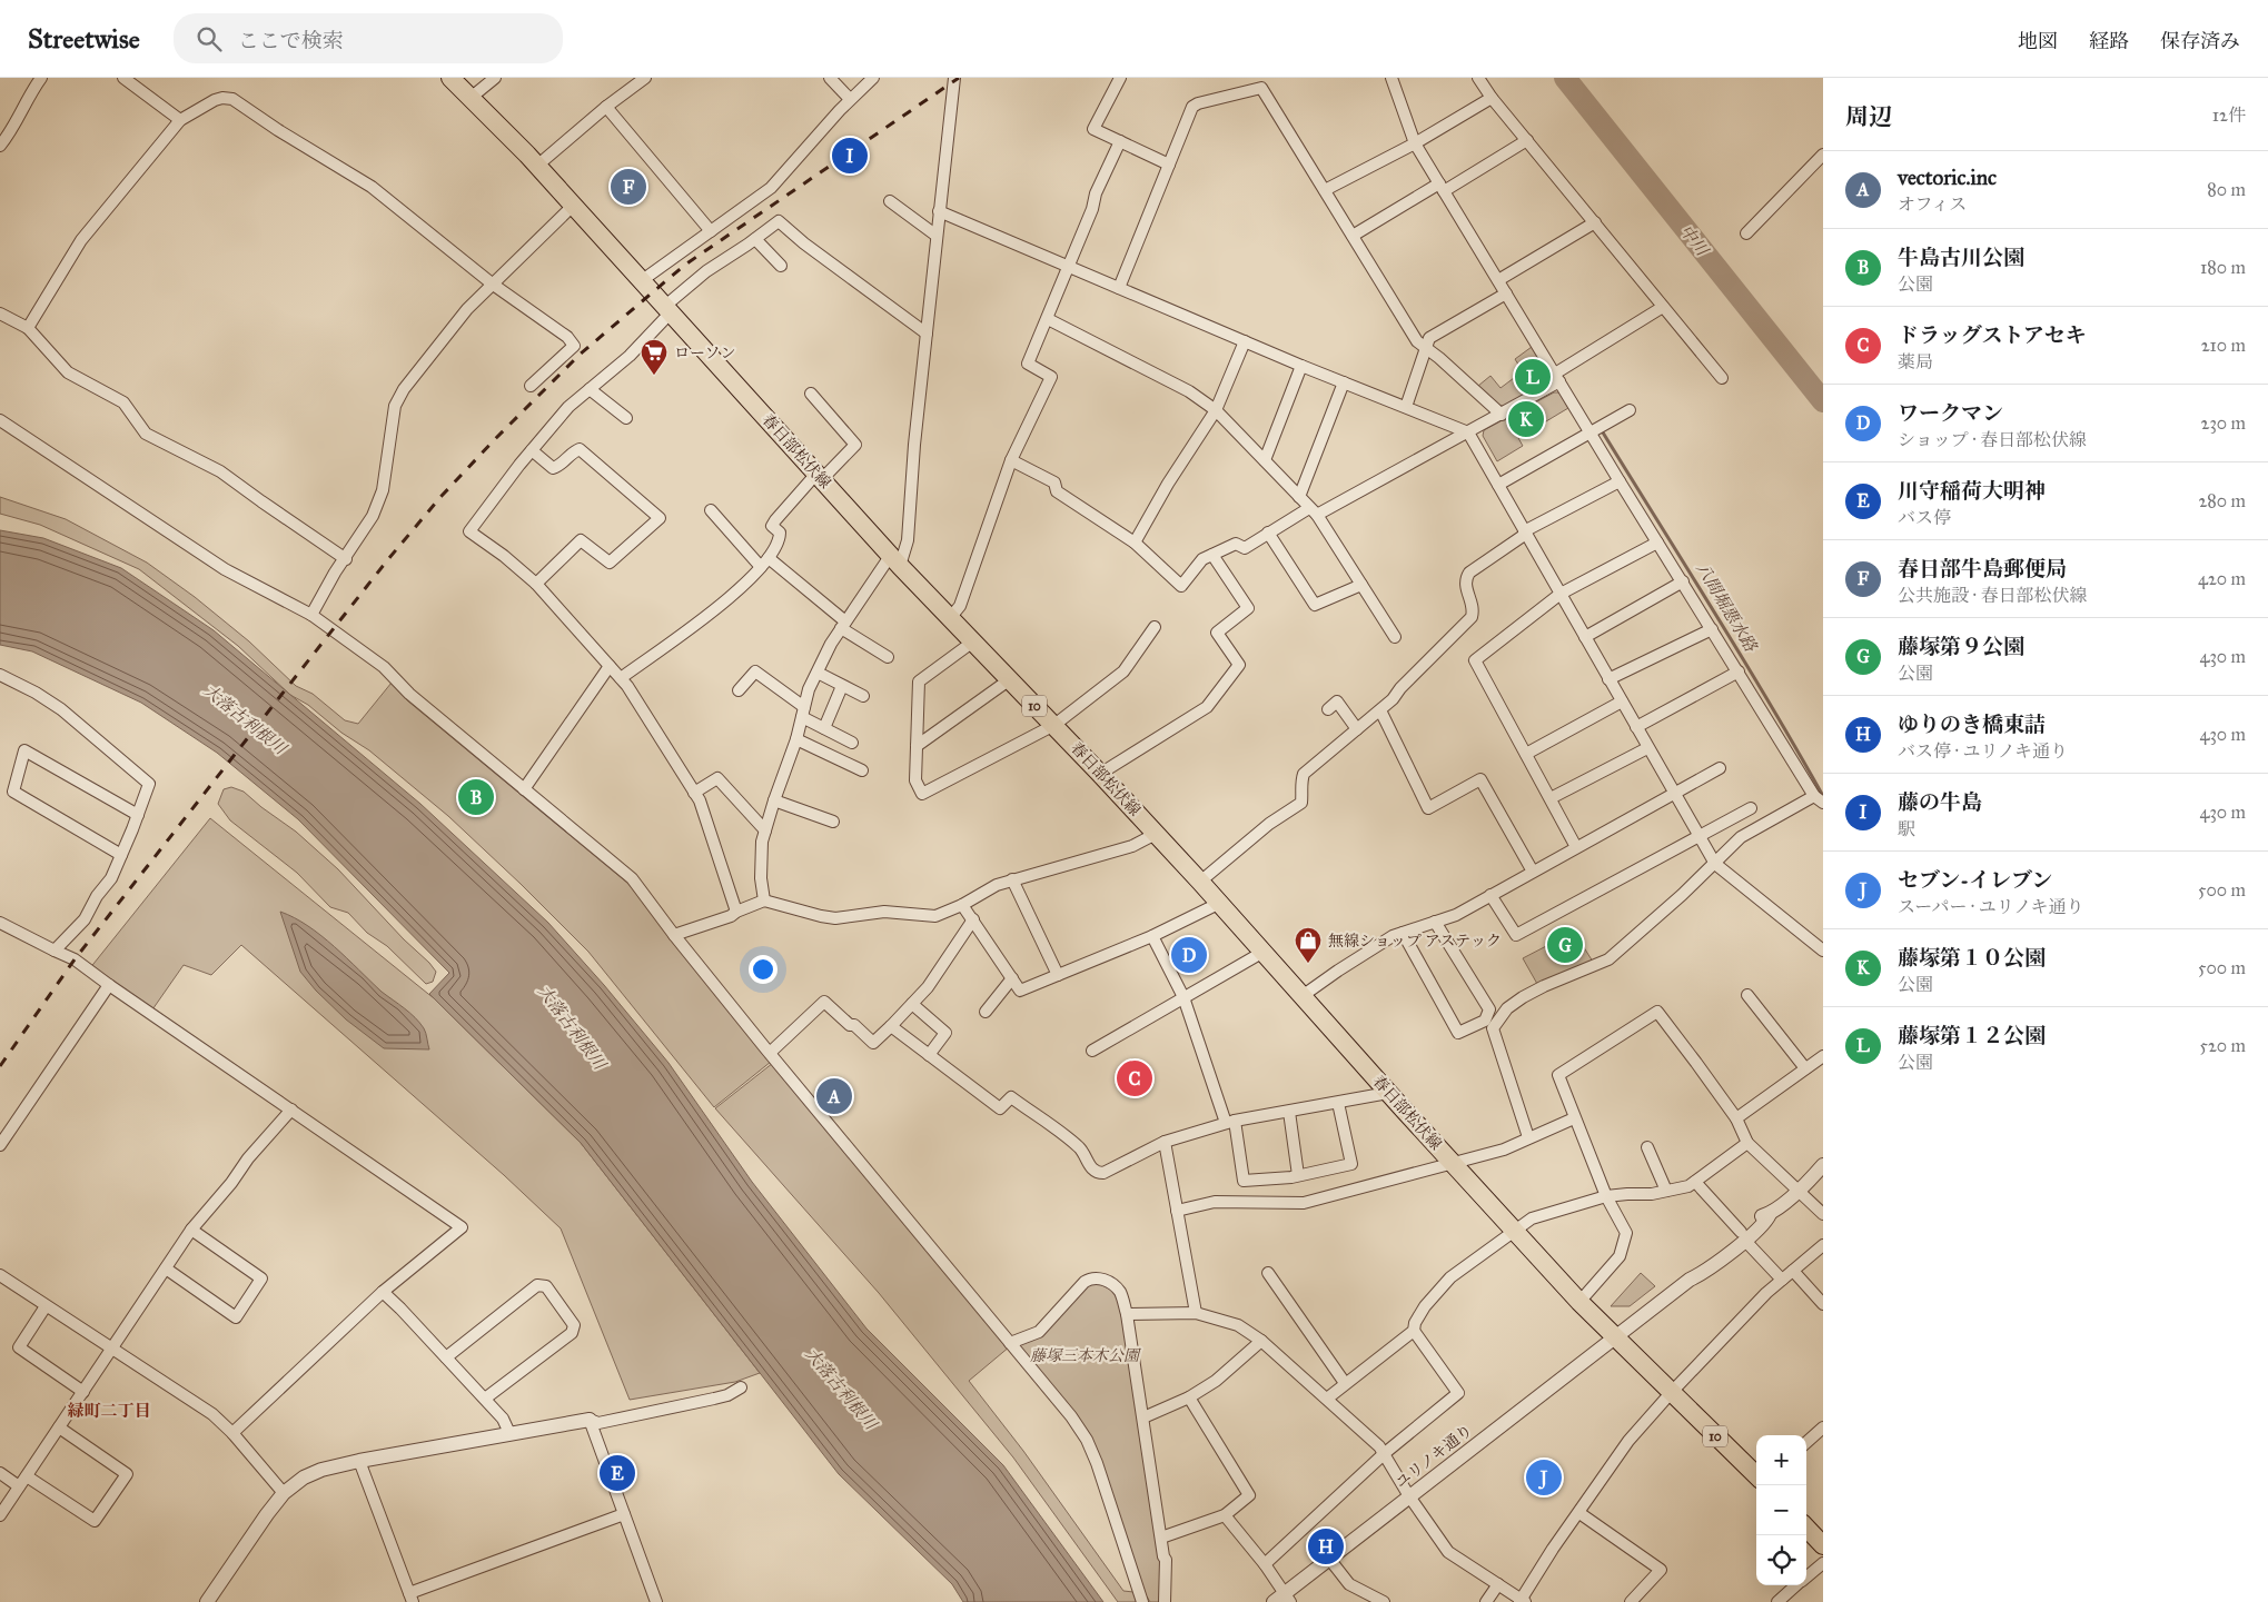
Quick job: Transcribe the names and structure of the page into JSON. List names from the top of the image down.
{
  "streets": {
    "main road": ["春日部松伏線", "10"],
    "street": ["ユリノキ通り"]
  },
  "crossings": [
    ["春日部松伏線", "ユリノキ通り"]
  ],
  "districts": ["緑町二丁目"],
  "water": ["中川", "八間堀悪水路", "大落古利根川"],
  "parks": ["藤塚三本木公園"],
  "places": {
    "supermarket": ["ローソン"],
    "shop": ["無線ショップ アステック"]
  },
  "page": {
    "header": "Streetwise",
    "search": "ここで検索",
    "nav": ["地図", "経路", "保存済み"],
    "heading": ["周辺", "12件"],
    "pins": [
      "I",
      "F",
      "L",
      "K",
      "B",
      "G",
      "D",
      "C",
      "A",
      "E",
      "J",
      "H"
    ],
    "list": [
      {
        "mark": "A",
        "name": "vectoric.inc",
        "note": "オフィス",
        "value": "80 m"
      },
      {
        "mark": "B",
        "name": "牛島古川公園",
        "note": "公園",
        "value": "180 m"
      },
      {
        "mark": "C",
        "name": "ドラッグストアセキ",
        "note": "薬局",
        "value": "210 m"
      },
      {
        "mark": "D",
        "name": "ワークマン",
        "note": "ショップ · 春日部松伏線",
        "value": "230 m"
      },
      {
        "mark": "E",
        "name": "川守稲荷大明神",
        "note": "バス停",
        "value": "280 m"
      },
      {
        "mark": "F",
        "name": "春日部牛島郵便局",
        "note": "公共施設 · 春日部松伏線",
        "value": "420 m"
      },
      {
        "mark": "G",
        "name": "藤塚第９公園",
        "note": "公園",
        "value": "430 m"
      },
      {
        "mark": "H",
        "name": "ゆりのき橋東詰",
        "note": "バス停 · ユリノキ通り",
        "value": "430 m"
      },
      {
        "mark": "I",
        "name": "藤の牛島",
        "note": "駅",
        "value": "430 m"
      },
      {
        "mark": "J",
        "name": "セブン-イレブン",
        "note": "スーパー · ユリノキ通り",
        "value": "500 m"
      },
      {
        "mark": "K",
        "name": "藤塚第１０公園",
        "note": "公園",
        "value": "500 m"
      },
      {
        "mark": "L",
        "name": "藤塚第１２公園",
        "note": "公園",
        "value": "520 m"
      }
    ],
    "map_buttons": ["+", "−"]
  }
}
